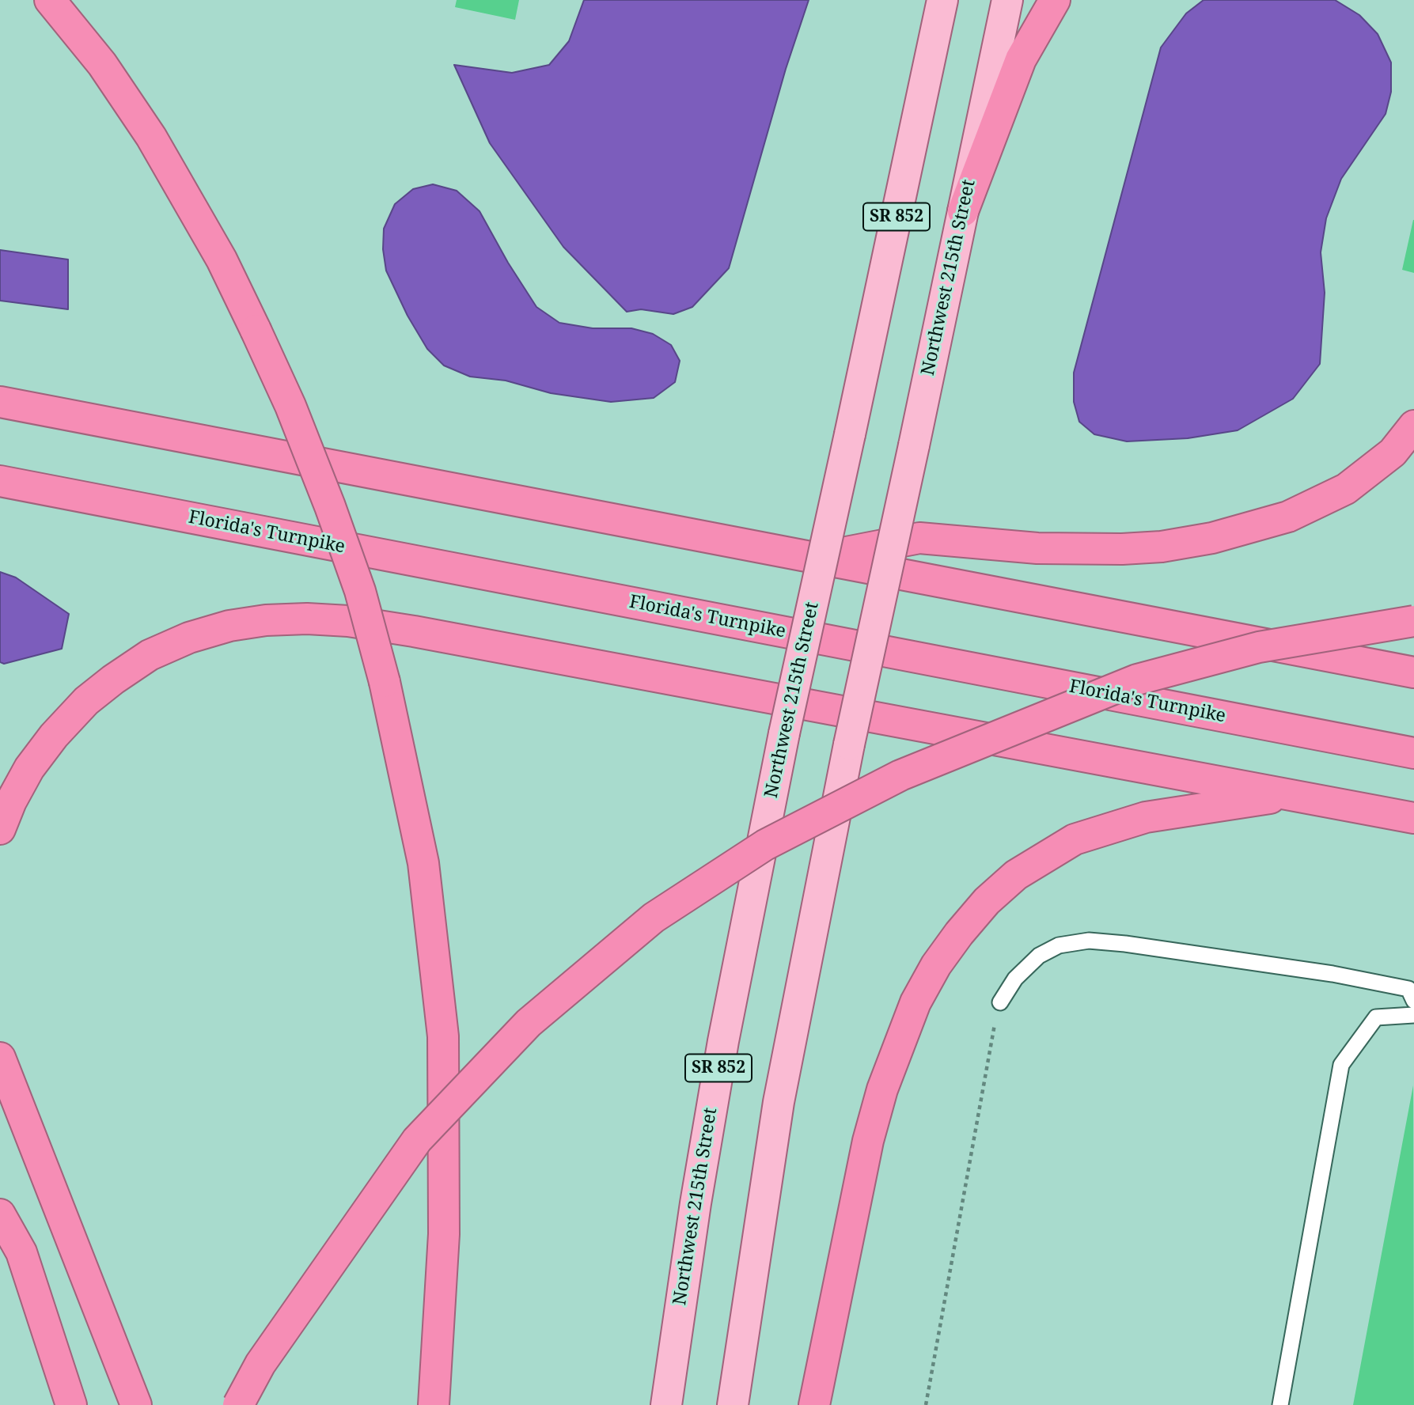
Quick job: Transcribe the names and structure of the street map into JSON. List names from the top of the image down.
{
  "streets": {
    "highway": ["Florida's Turnpike"],
    "main road": ["SR 852", "Northwest 215th Street"]
  }
}
